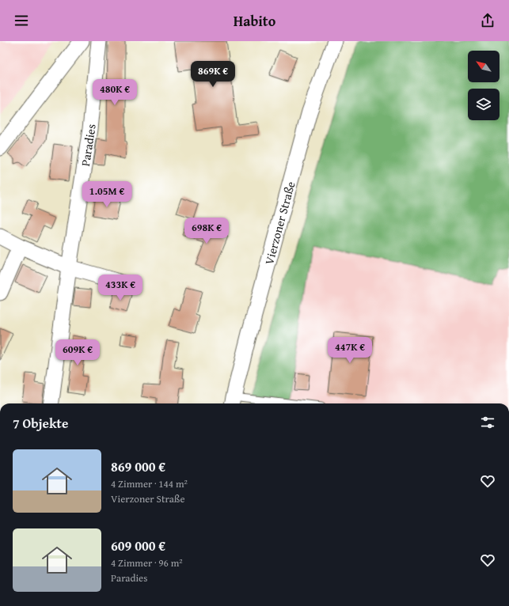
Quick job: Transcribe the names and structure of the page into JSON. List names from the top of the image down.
{
  "streets": {
    "street": ["Paradies", "Vierzoner Straße"]
  },
  "north": "top left",
  "page": {
    "header": "Habito",
    "price": [
      "869K €",
      "480K €",
      "1.05M €",
      "698K €",
      "433K €",
      "447K €",
      "609K €"
    ],
    "heading": "7 Objekte",
    "list": [
      {
        "name": "869 000 €",
        "note": "4 Zimmer · 144 m² · Vierzoner Straße"
      },
      {
        "name": "609 000 €",
        "note": "4 Zimmer · 96 m² · Paradies"
      }
    ]
  }
}
